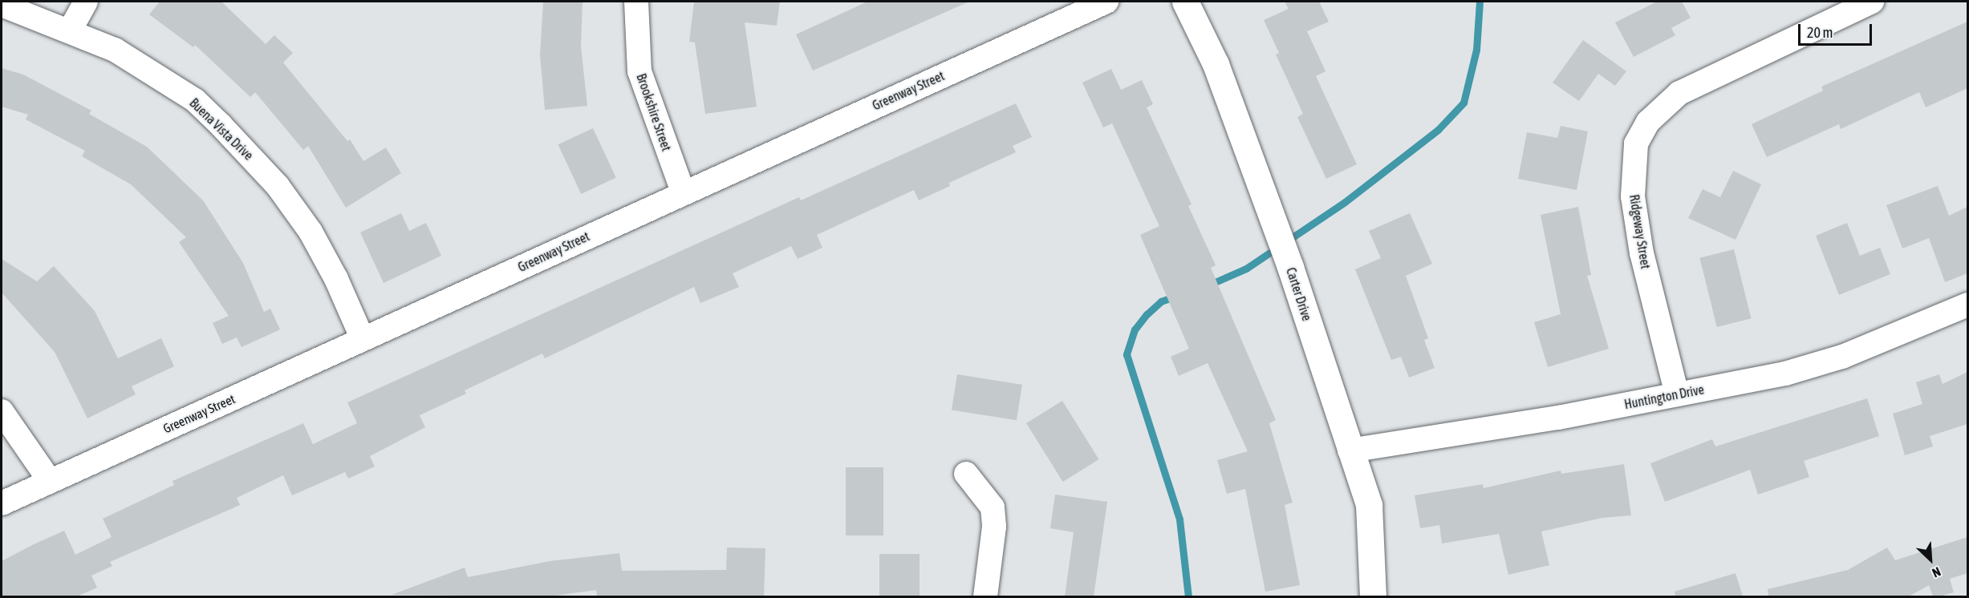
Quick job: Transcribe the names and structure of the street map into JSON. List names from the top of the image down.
{
  "streets": {
    "street": [
      "Greenway Street",
      "Brookshire Street",
      "Buena Vista Drive",
      "Ridgeway Street",
      "Carter Drive",
      "Huntington Drive"
    ]
  },
  "crossings": [
    ["Greenway Street", "Brookshire Street"],
    ["Greenway Street", "Buena Vista Drive"],
    ["Ridgeway Street", "Huntington Drive"],
    ["Carter Drive", "Huntington Drive"]
  ],
  "scale_bar": "20 m",
  "north": "bottom right"
}
